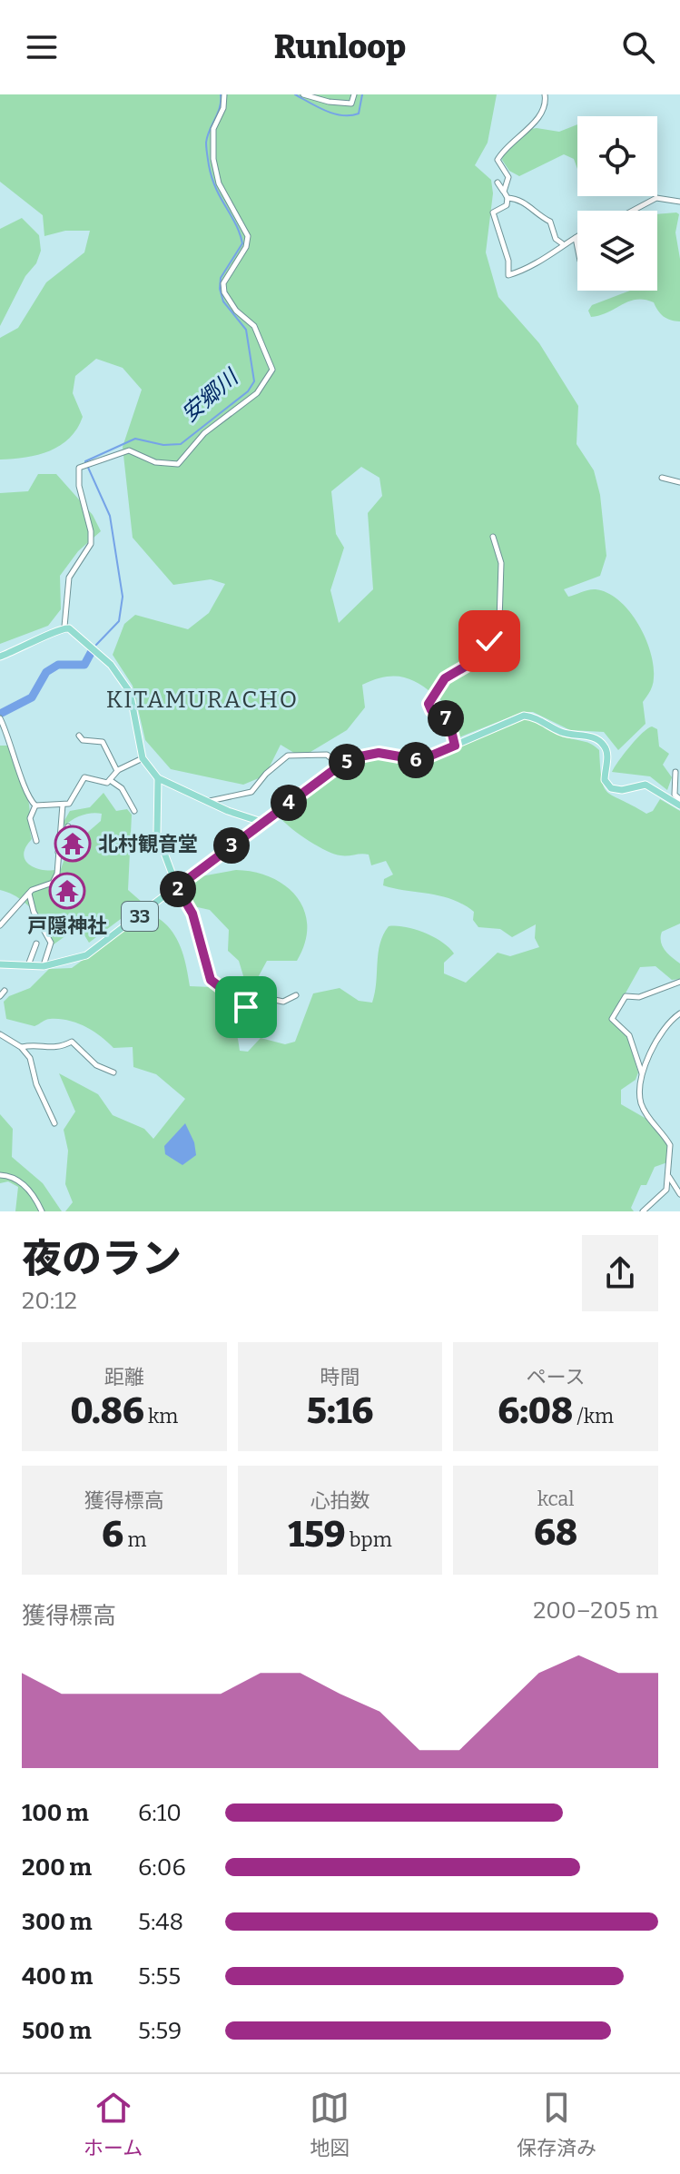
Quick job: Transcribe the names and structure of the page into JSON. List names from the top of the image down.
{
  "streets": {
    "main road": ["33"]
  },
  "districts": ["KITAMURACHO"],
  "water": ["安郷川"],
  "places": {
    "temple": ["北村観音堂", "戸隠神社"]
  },
  "page": {
    "header": "Runloop",
    "pins": [
      "7",
      "6",
      "5",
      "4",
      "3",
      "2"
    ],
    "heading": ["夜のラン", "20:12"],
    "stats": [
      ["距離", "0.86 km"],
      ["時間", "5:16"],
      ["ペース", "6:08 /km"],
      ["獲得標高", "6 m"],
      ["心拍数", "159 bpm"],
      ["kcal", "68"]
    ],
    "chart": ["獲得標高", "200–205 m"],
    "list": [
      {
        "name": "100 m",
        "note": "6:10"
      },
      {
        "name": "200 m",
        "note": "6:06"
      },
      {
        "name": "300 m",
        "note": "5:48"
      },
      {
        "name": "400 m",
        "note": "5:55"
      },
      {
        "name": "500 m",
        "note": "5:59"
      }
    ],
    "tabs": ["ホーム", "地図", "保存済み"]
  }
}
